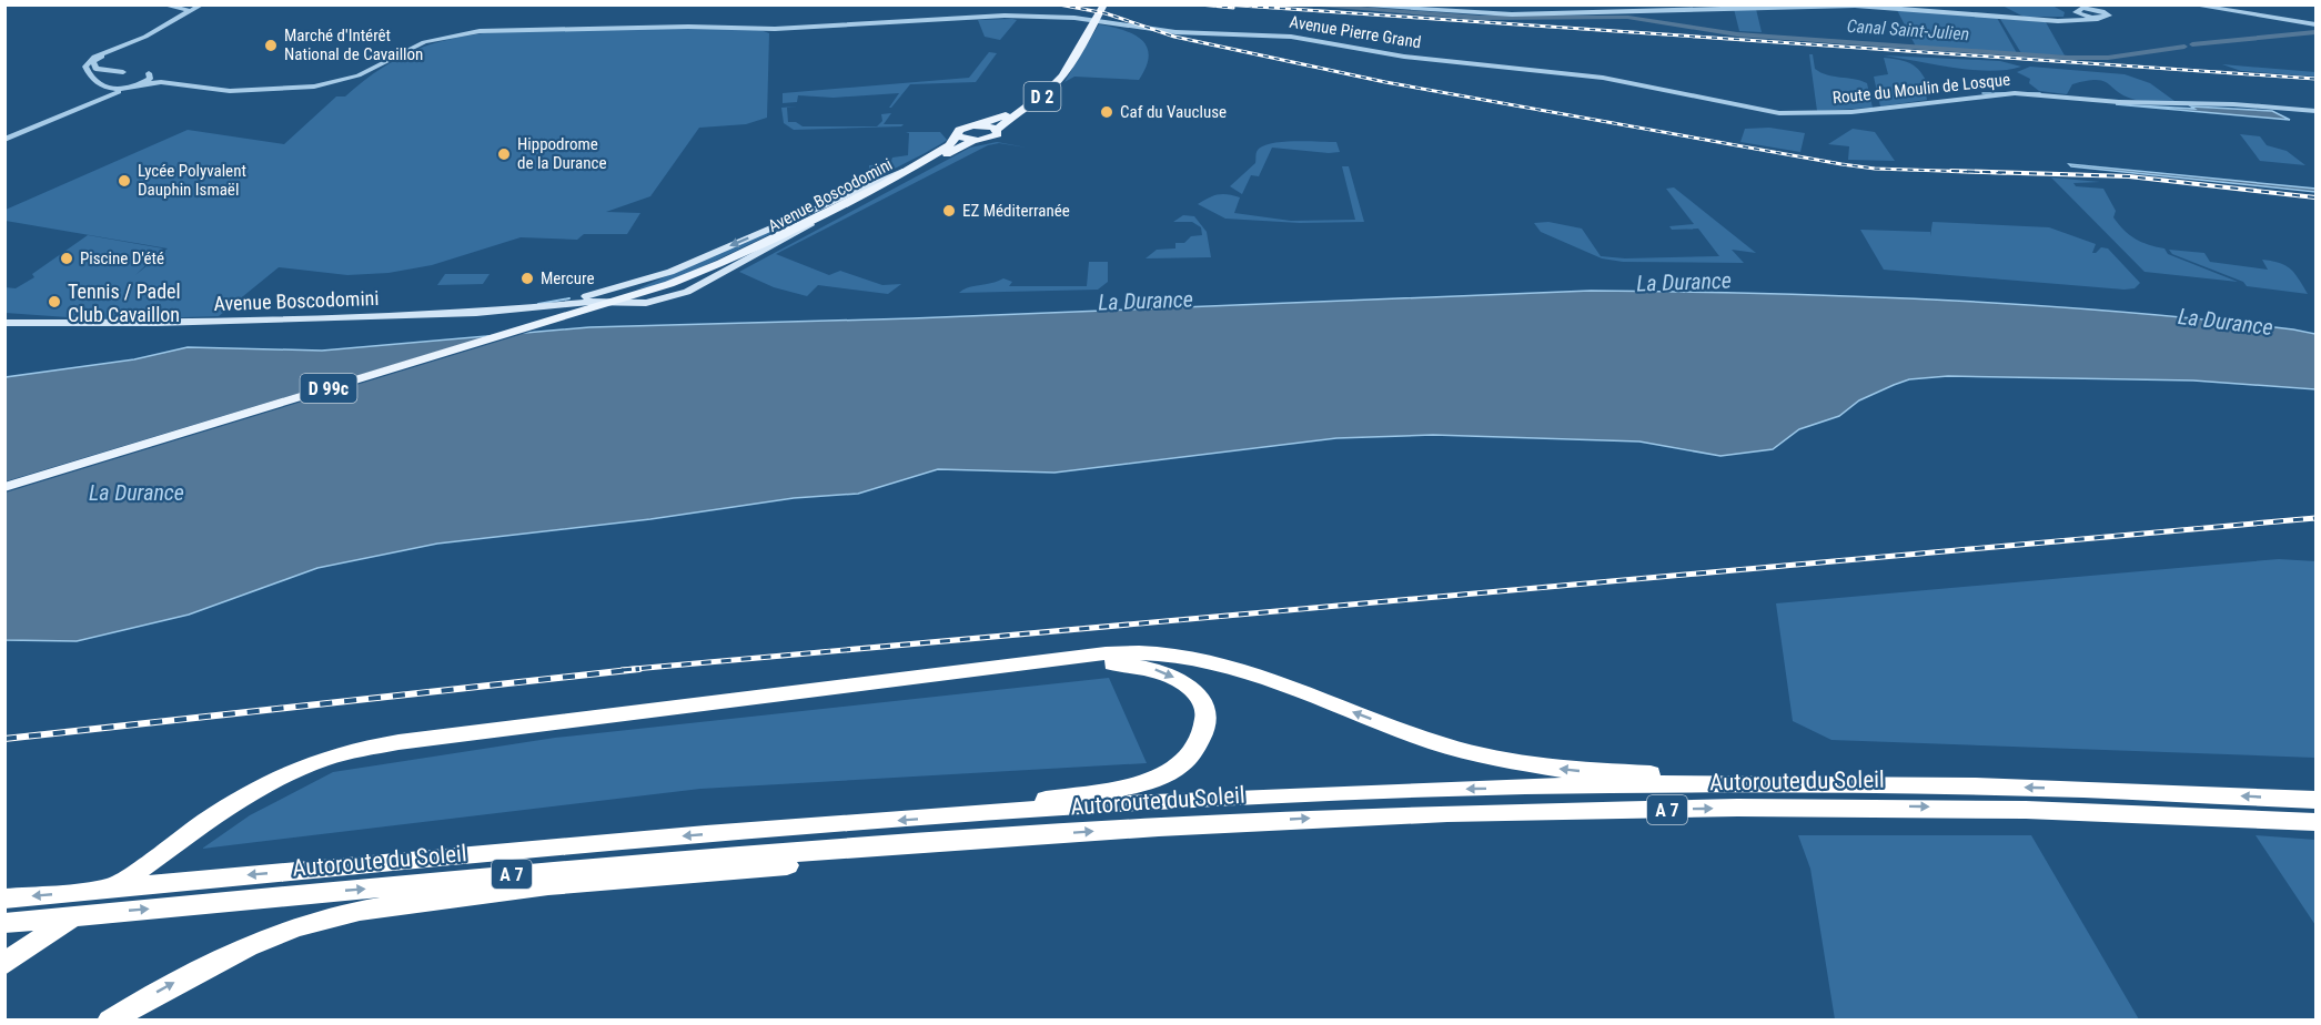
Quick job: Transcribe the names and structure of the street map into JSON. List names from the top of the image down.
{
  "streets": {
    "highway": ["Autoroute du Soleil", "A 7"],
    "main road": ["D 2", "Avenue Boscodomini", "D 99c"],
    "street": ["Avenue Pierre Grand", "Route du Moulin de Losque"]
  },
  "crossings": [
    ["Avenue Pierre Grand", "Route du Moulin de Losque"],
    ["D 2", "Avenue Boscodomini"],
    ["Avenue Boscodomini", "D 99c"]
  ],
  "water": ["Canal Saint-Julien", "La Durance"],
  "places": [
    "Marché d'Intérêt National de Cavaillon",
    "Caf du Vaucluse",
    "Hippodrome de la Durance",
    "Lycée Polyvalent Dauphin Ismaël",
    "EZ Méditerranée",
    "Piscine D'été",
    "Mercure",
    "Tennis / Padel Club Cavaillon"
  ]
}
